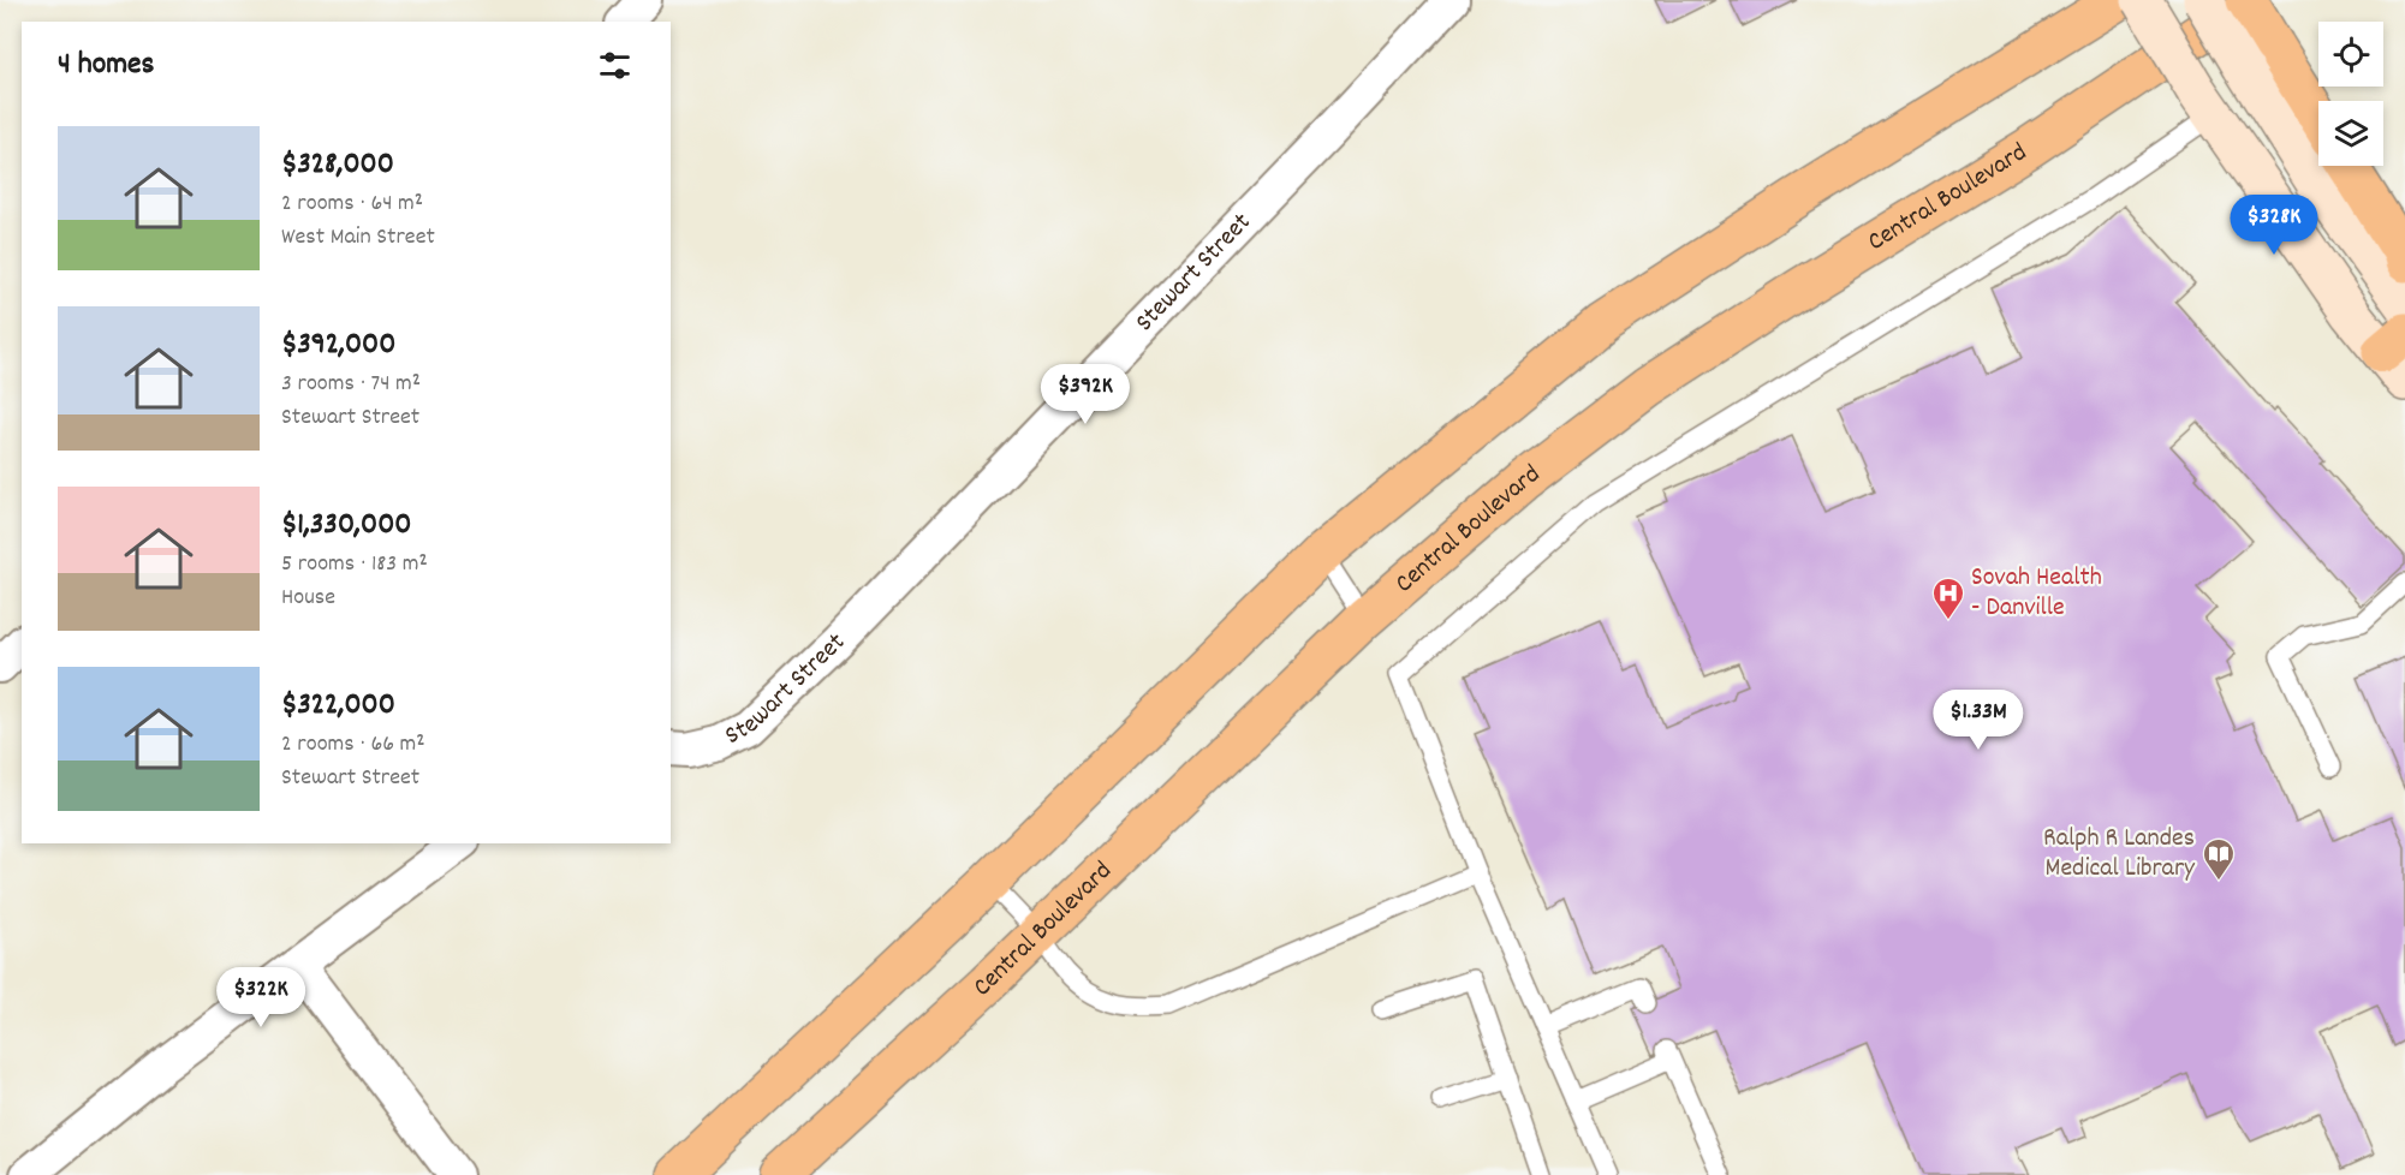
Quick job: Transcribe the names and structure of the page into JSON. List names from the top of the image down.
{
  "streets": {
    "main road": ["Central Boulevard"],
    "street": ["Stewart Street"]
  },
  "places": {
    "hospital": ["Sovah Health - Danville"],
    "library": ["Ralph R Landes Medical Library"]
  },
  "page": {
    "heading": "4 homes",
    "list": [
      {
        "name": "$328,000",
        "note": "2 rooms · 64 m² · West Main Street"
      },
      {
        "name": "$392,000",
        "note": "3 rooms · 74 m² · Stewart Street"
      },
      {
        "name": "$1,330,000",
        "note": "5 rooms · 183 m² · House"
      },
      {
        "name": "$322,000",
        "note": "2 rooms · 66 m² · Stewart Street"
      }
    ],
    "price": [
      "$328K",
      "$392K",
      "$1.33M",
      "$322K"
    ]
  }
}
